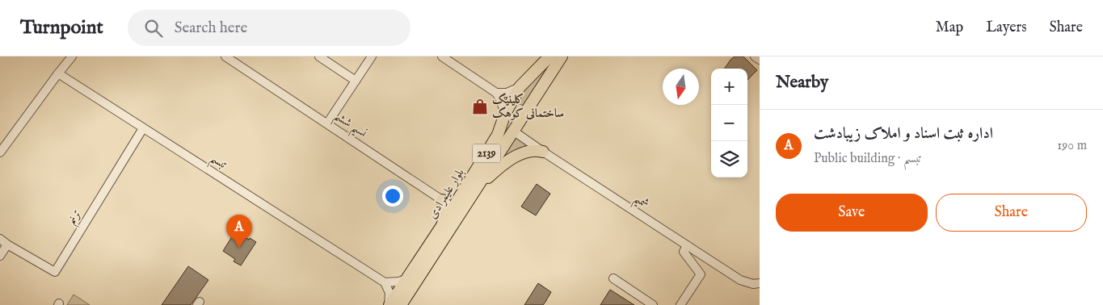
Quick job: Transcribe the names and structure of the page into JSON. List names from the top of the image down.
{
  "streets": {
    "main road": ["2139", "بلوار علیمرادی"],
    "street": [
      "نسیم ششم",
      "تبسم",
      "شمیم",
      "ترنم"
    ]
  },
  "crossings": [
    ["نسیم ششم", "بلوار علیمرادی"],
    ["تبسم", "ترنم"],
    ["بلوار علیمرادی", "شمیم"]
  ],
  "places": {
    "shop": ["کلینیک ساختمانی کوهک"]
  },
  "north": "bottom",
  "page": {
    "header": "Turnpoint",
    "search": "Search here",
    "nav": ["Map", "Layers", "Share"],
    "heading": "Nearby",
    "map_buttons": ["+", "−"],
    "list": [
      {
        "mark": "A",
        "name": "اداره ثبت اسناد و املاک زیبادشت",
        "note": "Public building · تبسم",
        "value": "190 m"
      }
    ],
    "buttons": ["Save", "Share"],
    "pins": "A"
  }
}
